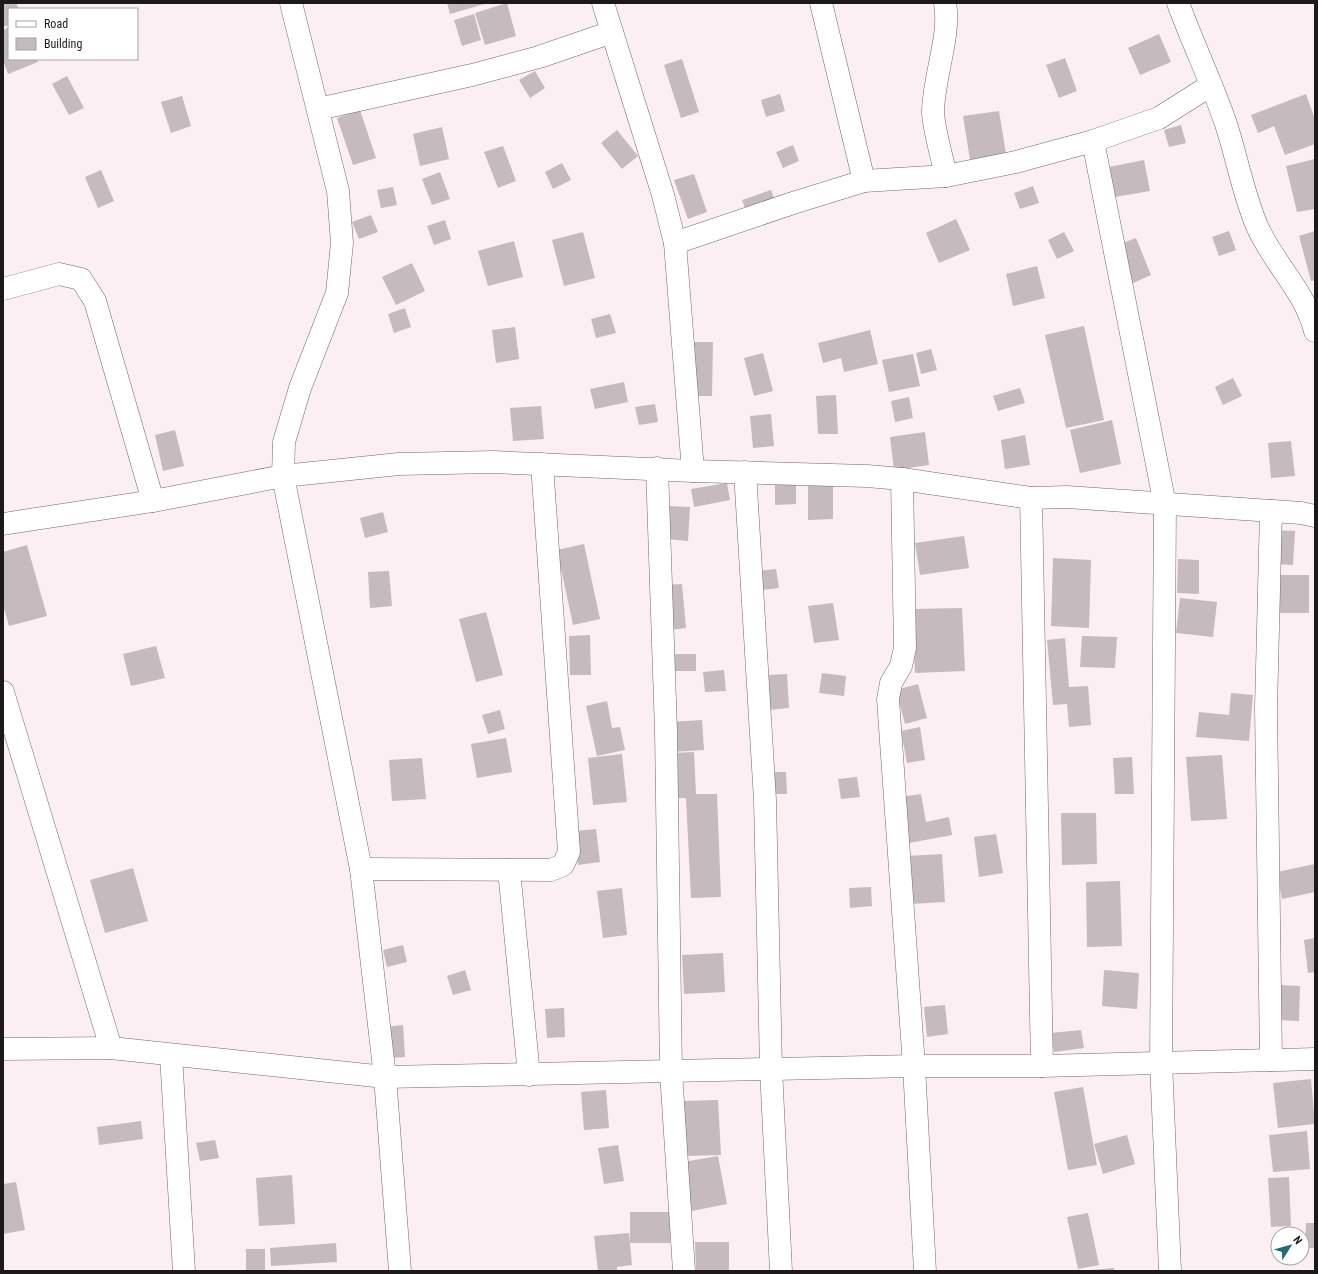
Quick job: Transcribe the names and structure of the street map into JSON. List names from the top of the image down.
{
  "legend": ["Road", "Building"],
  "north": "top right"
}
